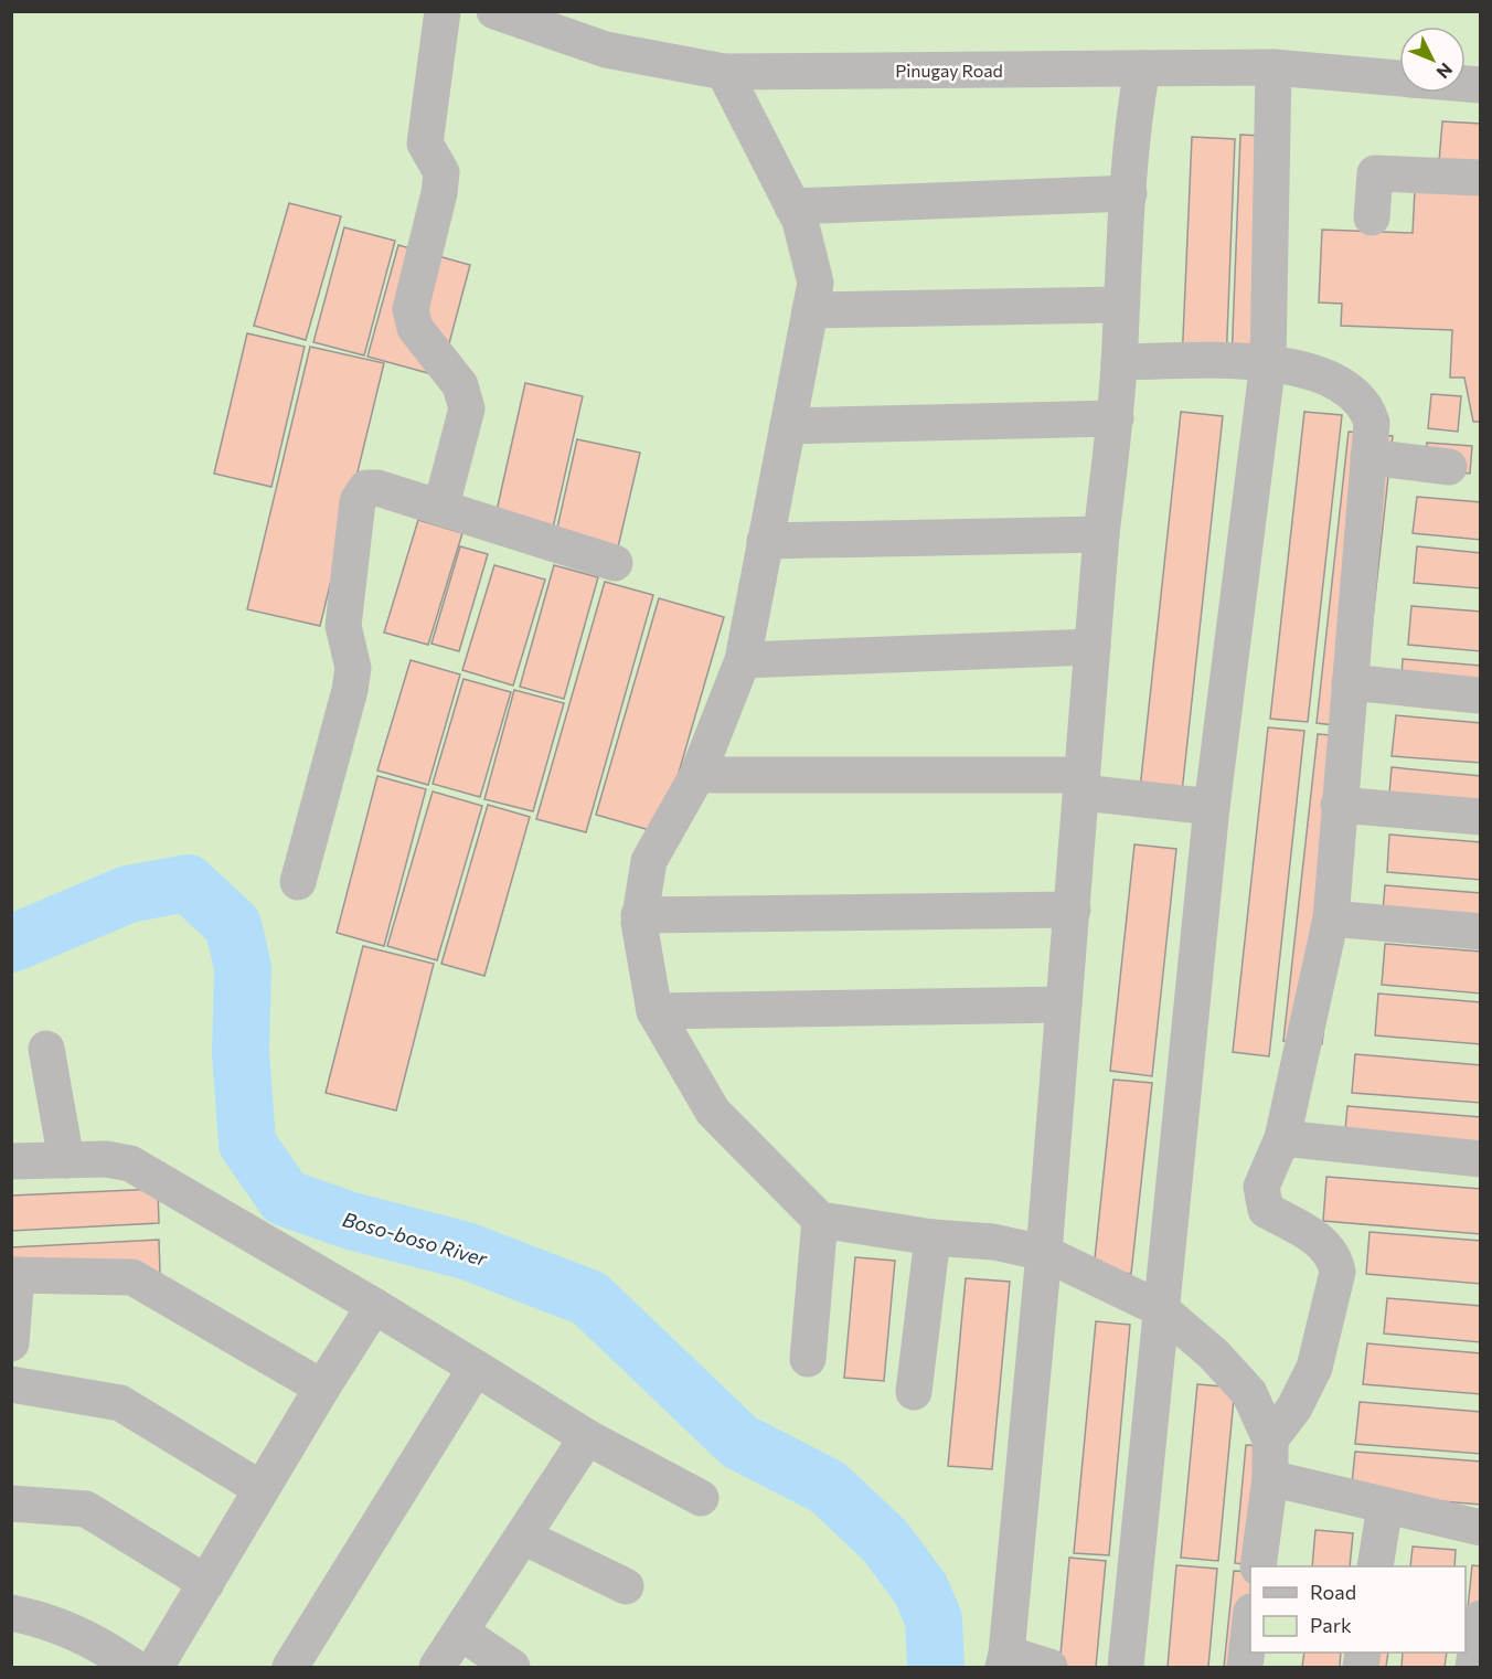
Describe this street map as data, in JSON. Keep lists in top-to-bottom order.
{
  "streets": {
    "street": ["Pinugay Road"]
  },
  "water": ["Boso-boso River"],
  "legend": ["Road", "Park"],
  "north": "bottom right"
}
